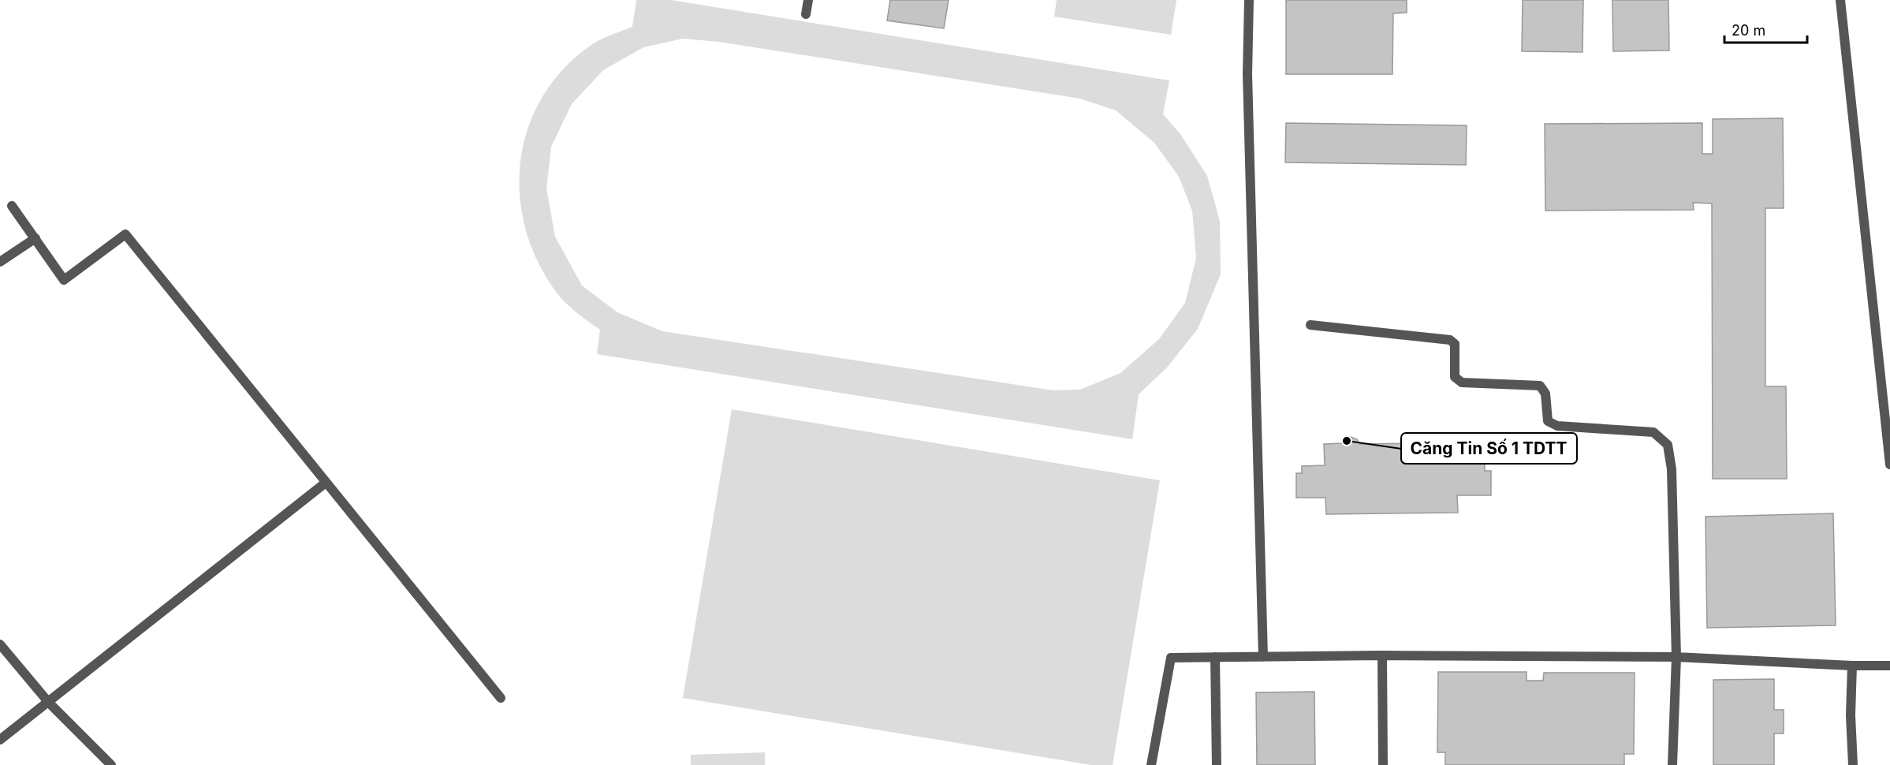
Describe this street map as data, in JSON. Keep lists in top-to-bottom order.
{
  "places": ["Căng Tin Số 1 TDTT"],
  "scale_bar": "20 m"
}
